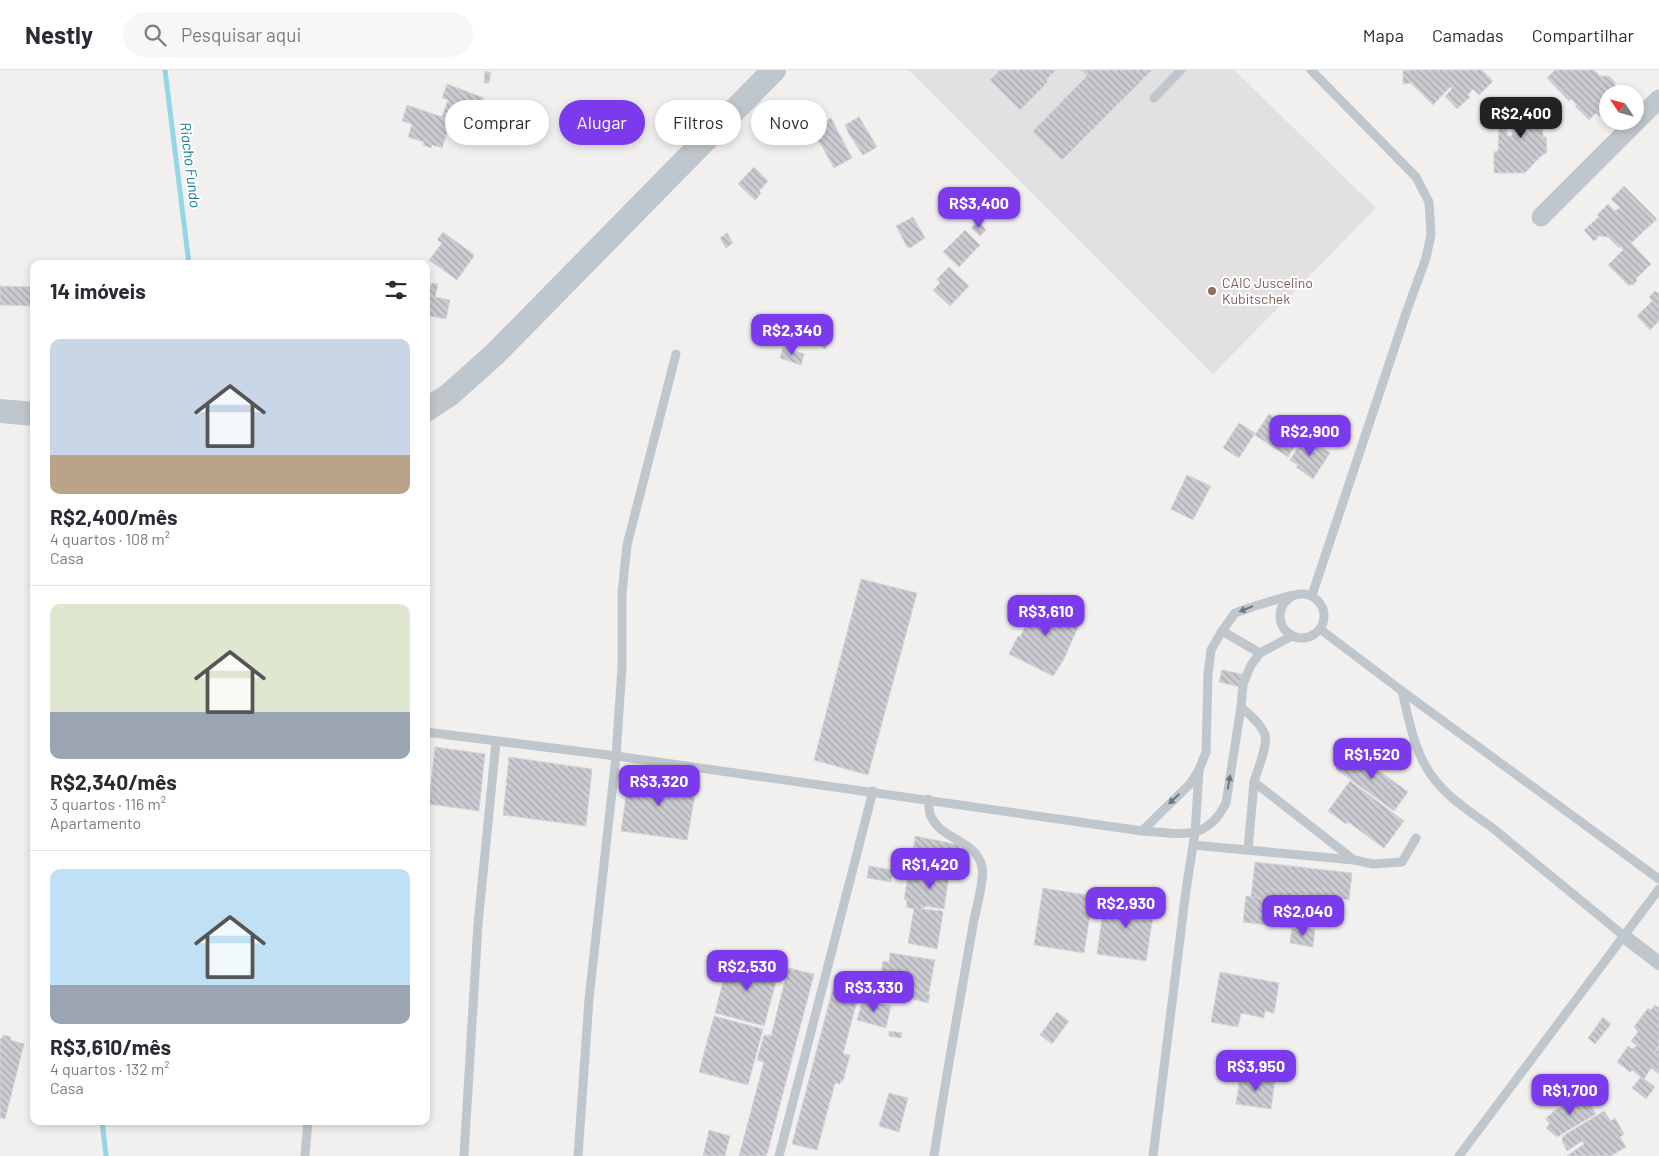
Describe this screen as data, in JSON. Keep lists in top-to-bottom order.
{
  "water": ["Riacho Fundo"],
  "places": ["CAIC Juscelino Kubitschek"],
  "north": "top left",
  "page": {
    "header": "Nestly",
    "search": "Pesquisar aqui",
    "nav": ["Mapa", "Camadas", "Compartilhar"],
    "price": [
      "R$2,400",
      "R$3,400",
      "R$2,340",
      "R$2,900",
      "R$3,610",
      "R$1,520",
      "R$3,320",
      "R$1,420",
      "R$2,930",
      "R$2,040",
      "R$2,530",
      "R$3,330",
      "R$3,950",
      "R$1,700"
    ],
    "chip": [
      "Comprar",
      "Alugar",
      "Filtros",
      "Novo"
    ],
    "heading": "14 imóveis",
    "list": [
      {
        "name": "R$2,400/mês",
        "note": "4 quartos · 108 m² · Casa"
      },
      {
        "name": "R$2,340/mês",
        "note": "3 quartos · 116 m² · Apartamento"
      },
      {
        "name": "R$3,610/mês",
        "note": "4 quartos · 132 m² · Casa"
      }
    ]
  }
}
